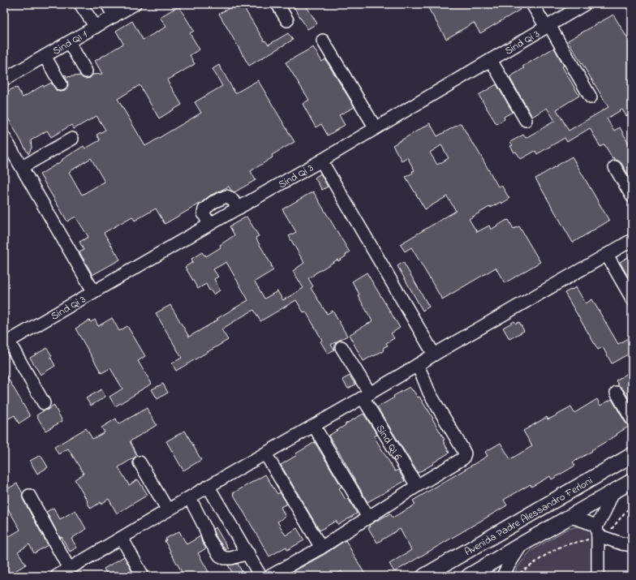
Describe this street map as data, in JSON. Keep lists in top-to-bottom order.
{
  "streets": {
    "main road": ["Avenida Padre Alessandro Ferloni"],
    "street": ["Sind QI 1", "Sind Qi 3", "Sind QI 6"]
  }
}
